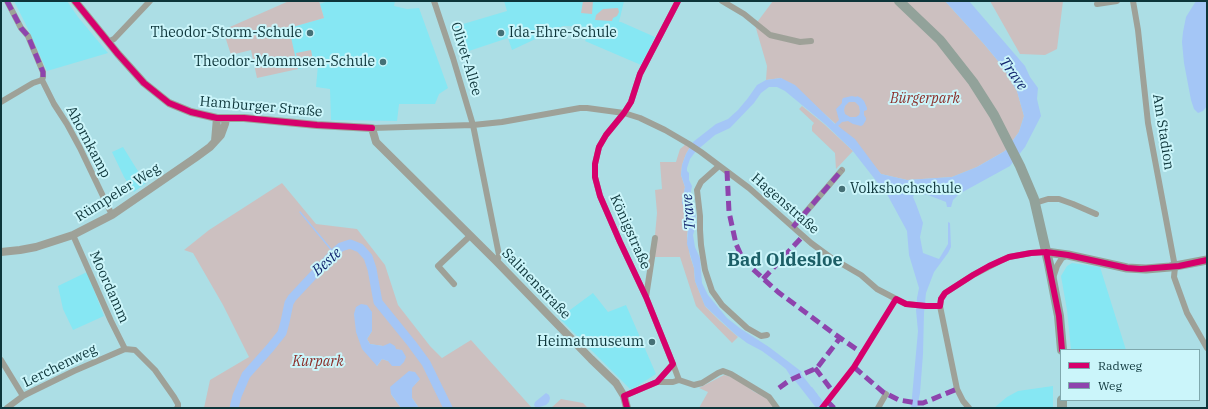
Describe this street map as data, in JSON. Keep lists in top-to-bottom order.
{
  "streets": {
    "street": [
      "Olivet-Allee",
      "Hamburger Straße",
      "Am Stadion",
      "Ahornkamp",
      "Rümpeler Weg",
      "Hagenstraße",
      "Königstraße",
      "Salinenstraße",
      "Moordamm",
      "Lerchenweg"
    ]
  },
  "crossings": [
    ["Olivet-Allee", "Hamburger Straße"],
    ["Olivet-Allee", "Salinenstraße"],
    ["Hamburger Straße", "Rümpeler Weg"],
    ["Hamburger Straße", "Hagenstraße"],
    ["Hamburger Straße", "Königstraße"],
    ["Hamburger Straße", "Salinenstraße"],
    ["Ahornkamp", "Rümpeler Weg"],
    ["Rümpeler Weg", "Moordamm"],
    ["Moordamm", "Lerchenweg"]
  ],
  "districts": ["Bad Oldesloe"],
  "water": ["Trave", "Beste"],
  "parks": ["Bürgerpark", "Kurpark"],
  "places": [
    "Theodor-Storm-Schule",
    "Ida-Ehre-Schule",
    "Theodor-Mommsen-Schule",
    "Volkshochschule",
    "Heimatmuseum"
  ],
  "legend": ["Radweg", "Weg"]
}
